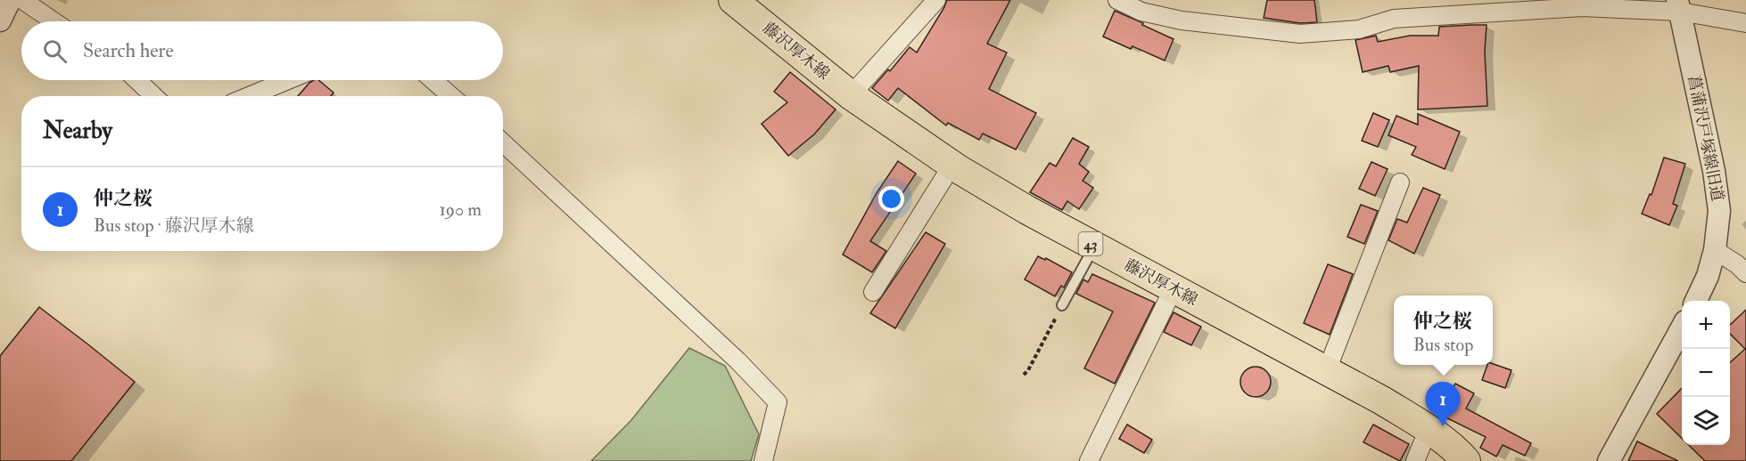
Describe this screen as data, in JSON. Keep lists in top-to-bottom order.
{
  "streets": {
    "main road": ["藤沢厚木線", "43"],
    "street": ["菖蒲沢戸塚線旧道"]
  },
  "page": {
    "search": "Search here",
    "heading": "Nearby",
    "list": [
      {
        "mark": "1",
        "name": "仲之桜",
        "note": "Bus stop · 藤沢厚木線",
        "value": "190 m"
      }
    ],
    "popup": ["仲之桜", "Bus stop"],
    "map_buttons": ["+", "−"],
    "pins": "1"
  }
}
